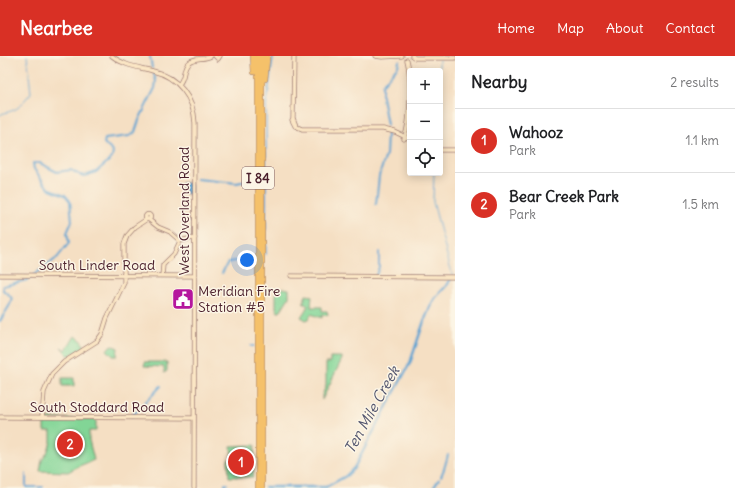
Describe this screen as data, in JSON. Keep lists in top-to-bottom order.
{
  "streets": {
    "highway": ["I 84"],
    "street": ["West Overland Road", "South Linder Road", "South Stoddard Road"]
  },
  "crossings": [
    ["West Overland Road", "South Linder Road"],
    ["West Overland Road", "South Stoddard Road"]
  ],
  "water": ["Ten Mile Creek"],
  "places": {
    "public building": ["Meridian Fire Station #5"]
  },
  "page": {
    "header": "Nearbee",
    "nav": [
      "Home",
      "Map",
      "About",
      "Contact"
    ],
    "heading": ["Nearby", "2 results"],
    "map_buttons": ["+", "−"],
    "list": [
      {
        "mark": "1",
        "name": "Wahooz",
        "note": "Park",
        "value": "1.1 km"
      },
      {
        "mark": "2",
        "name": "Bear Creek Park",
        "note": "Park",
        "value": "1.5 km"
      }
    ],
    "pins": ["2", "1"]
  }
}
